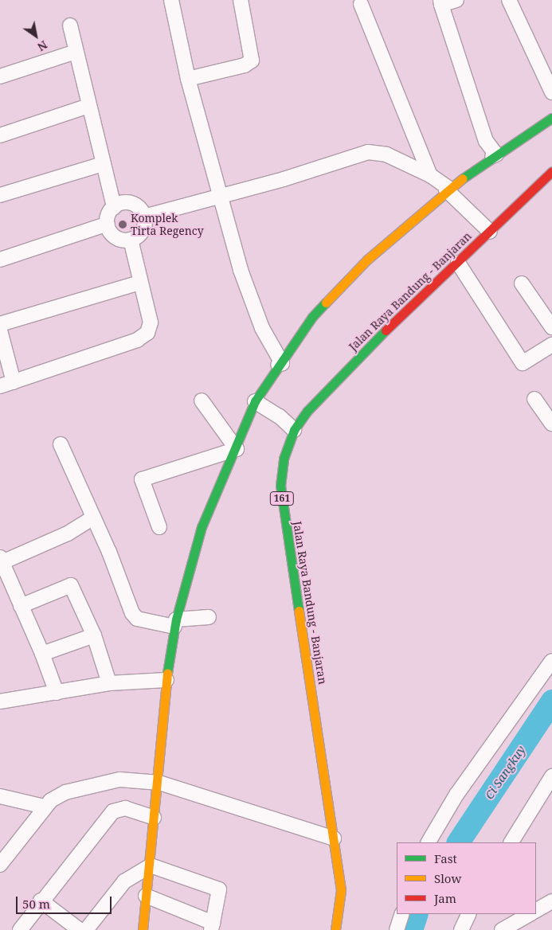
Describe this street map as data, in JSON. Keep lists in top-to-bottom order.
{
  "streets": {
    "street": ["Jalan Raya Bandung - Banjaran", "161"]
  },
  "water": ["Ci Sangkuy"],
  "places": ["Komplek Tirta Regency"],
  "legend": ["Fast", "Slow", "Jam"],
  "scale_bar": "50 m",
  "north": "bottom right"
}
